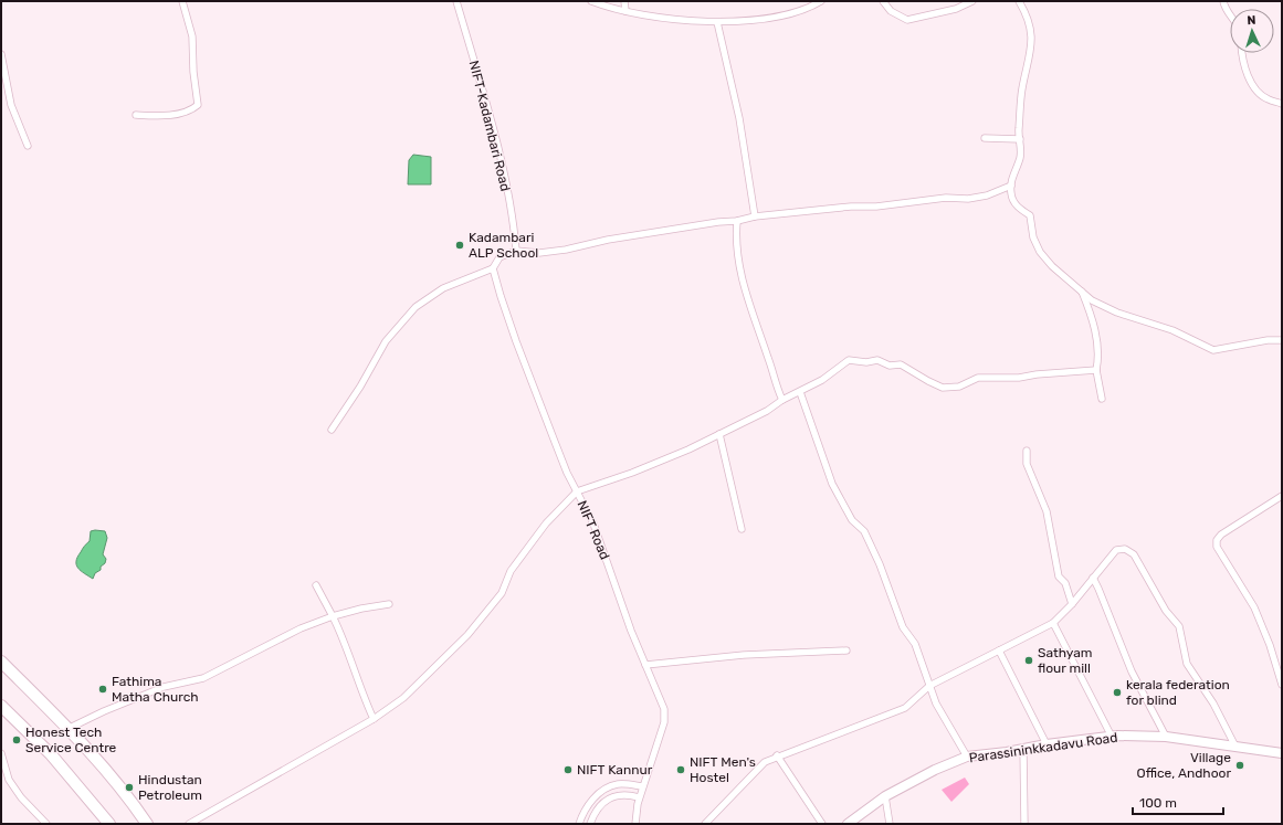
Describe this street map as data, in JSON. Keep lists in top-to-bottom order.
{
  "streets": {
    "main road": ["Parassininkkadavu Road"],
    "street": ["NIFT-Kadambari Road", "NIFT Road"]
  },
  "places": [
    "Kadambari ALP School",
    "Sathyam flour mill",
    "Fathima Matha Church",
    "kerala federation for blind",
    "Honest Tech Service Centre",
    "Village Office, Andhoor",
    "NIFT Kannur",
    "NIFT Men's Hostel",
    "Hindustan Petroleum"
  ],
  "scale_bar": "100 m",
  "north": "top"
}
